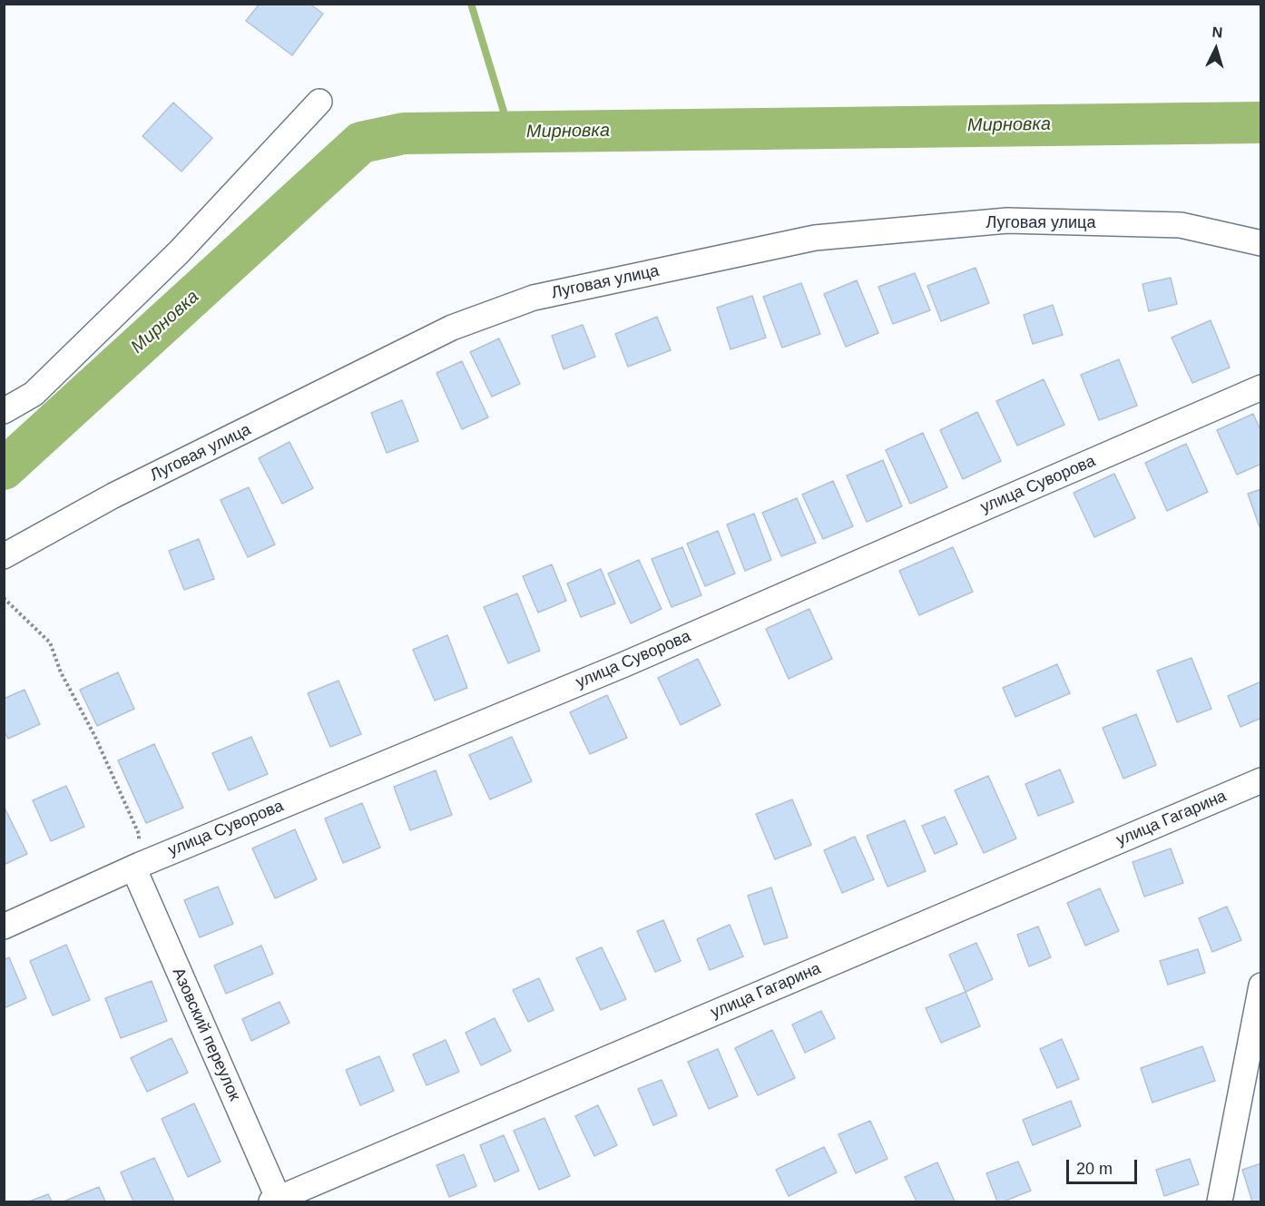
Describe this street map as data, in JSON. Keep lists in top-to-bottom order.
{
  "streets": {
    "street": [
      "Луговая улица",
      "улица Суворова",
      "улица Гагарина",
      "Азовский переулок"
    ]
  },
  "crossings": [
    ["улица Суворова", "Азовский переулок"],
    ["улица Гагарина", "Азовский переулок"]
  ],
  "water": ["Мирновка"],
  "scale_bar": "20 m",
  "north": "top"
}
